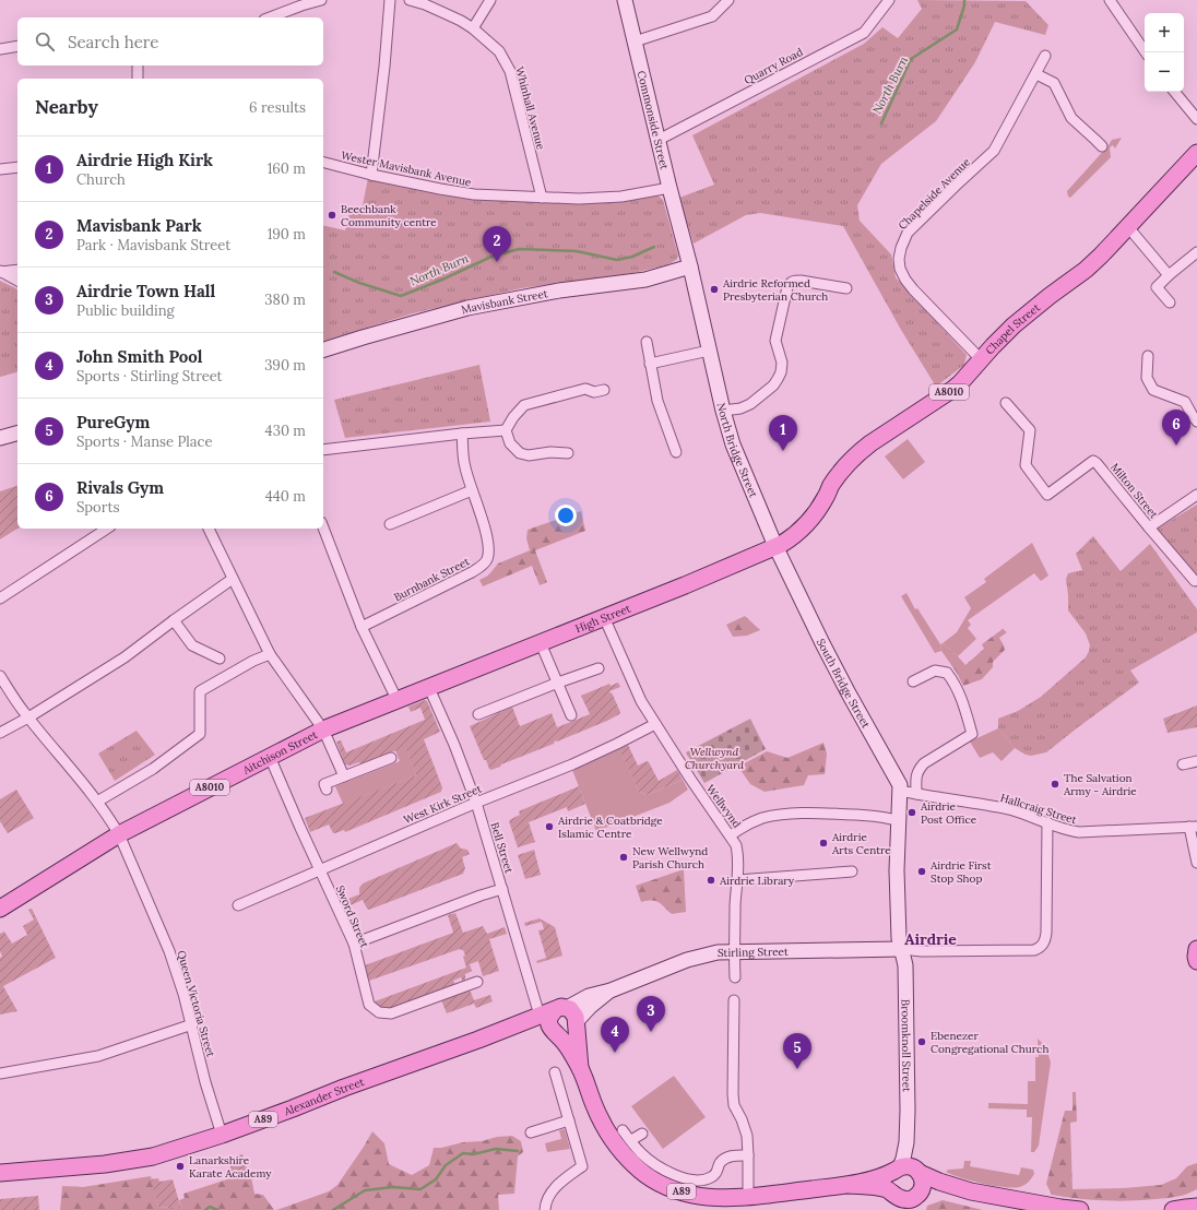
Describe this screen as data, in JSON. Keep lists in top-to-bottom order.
{
  "streets": {
    "main road": [
      "Commonside Street",
      "Mavisbank Street",
      "Chapel Street",
      "A8010",
      "North Bridge Street",
      "High Street",
      "South Bridge Street",
      "Aitchison Street",
      "Stirling Street",
      "Broomknoll Street",
      "Alexander Street",
      "A89"
    ],
    "street": [
      "Quarry Road",
      "Whinhall Avenue",
      "Wester Mavisbank Avenue",
      "Chapelside Avenue",
      "Milton Street",
      "Burnbank Street",
      "West Kirk Street",
      "Wellwynd",
      "Hallcraig Street",
      "Bell Street",
      "Sword Street",
      "Queen Victoria Street"
    ]
  },
  "crossings": [
    ["Quarry Road", "Commonside Street"],
    ["Whinhall Avenue", "Wester Mavisbank Avenue"],
    ["Commonside Street", "Wester Mavisbank Avenue"],
    ["Commonside Street", "North Bridge Street"],
    ["Chapelside Avenue", "Chapel Street"],
    ["Mavisbank Street", "North Bridge Street"],
    ["Chapel Street", "North Bridge Street"],
    ["Chapel Street", "High Street"],
    ["Chapel Street", "South Bridge Street"],
    ["North Bridge Street", "High Street"],
    ["North Bridge Street", "South Bridge Street"],
    ["High Street", "South Bridge Street"],
    ["High Street", "Aitchison Street"],
    ["High Street", "Wellwynd"],
    ["High Street", "Bell Street"],
    ["South Bridge Street", "Hallcraig Street"],
    ["South Bridge Street", "Broomknoll Street"],
    ["Aitchison Street", "Bell Street"],
    ["Aitchison Street", "Sword Street"],
    ["Aitchison Street", "Queen Victoria Street"],
    ["West Kirk Street", "Wellwynd"],
    ["West Kirk Street", "Bell Street"],
    ["West Kirk Street", "Sword Street"],
    ["Wellwynd", "Stirling Street"],
    ["Bell Street", "Stirling Street"],
    ["Bell Street", "Alexander Street"],
    ["Bell Street", "A89"],
    ["Stirling Street", "Broomknoll Street"],
    ["Stirling Street", "Alexander Street"],
    ["Stirling Street", "A89"],
    ["Queen Victoria Street", "Alexander Street"],
    ["Broomknoll Street", "A89"],
    ["Alexander Street", "A89"]
  ],
  "districts": ["Airdrie"],
  "water": ["North Burn"],
  "parks": ["Wellwynd Churchyard"],
  "places": [
    "Beechbank Community centre",
    "Airdrie Reformed Presbyterian Church",
    "The Salvation Army - Airdrie",
    "Airdrie Post Office",
    "Airdrie & Coatbridge Islamic Centre",
    "Airdrie Arts Centre",
    "New Wellwynd Parish Church",
    "Airdrie First Stop Shop",
    "Airdrie Library",
    "Ebenezer Congregational Church",
    "Lanarkshire Karate Academy"
  ],
  "page": {
    "map_buttons": ["+", "−"],
    "search": "Search here",
    "heading": ["Nearby", "6 results"],
    "list": [
      {
        "mark": "1",
        "name": "Airdrie High Kirk",
        "note": "Church",
        "value": "160 m"
      },
      {
        "mark": "2",
        "name": "Mavisbank Park",
        "note": "Park · Mavisbank Street",
        "value": "190 m"
      },
      {
        "mark": "3",
        "name": "Airdrie Town Hall",
        "note": "Public building",
        "value": "380 m"
      },
      {
        "mark": "4",
        "name": "John Smith Pool",
        "note": "Sports · Stirling Street",
        "value": "390 m"
      },
      {
        "mark": "5",
        "name": "PureGym",
        "note": "Sports · Manse Place",
        "value": "430 m"
      },
      {
        "mark": "6",
        "name": "Rivals Gym",
        "note": "Sports",
        "value": "440 m"
      }
    ],
    "pins": [
      "2",
      "6",
      "1",
      "3",
      "4",
      "5"
    ]
  }
}
